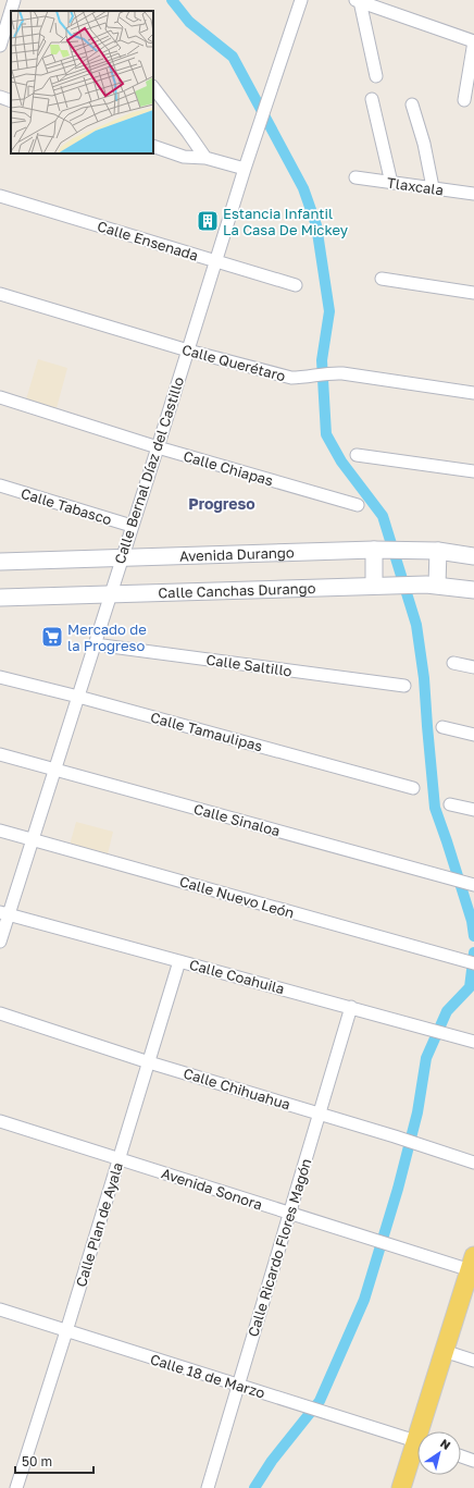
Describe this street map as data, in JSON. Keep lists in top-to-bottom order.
{
  "streets": {
    "main road": ["Avenida Durango", "Calle Canchas Durango"],
    "street": [
      "Tlaxcala",
      "Calle Ensenada",
      "Calle Querétaro",
      "Calle Chiapas",
      "Calle Bernal Díaz del Castillo",
      "Calle Tabasco",
      "Calle Saltillo",
      "Calle Tamaulipas",
      "Calle Sinaloa",
      "Calle Nuevo León",
      "Calle Coahuila",
      "Calle Chihuahua",
      "Avenida Sonora",
      "Calle Plan de Ayala",
      "Calle Ricardo Flores Magón",
      "Calle 18 de Marzo"
    ]
  },
  "crossings": [
    ["Calle Ensenada", "Calle Bernal Díaz del Castillo"],
    ["Calle Querétaro", "Calle Bernal Díaz del Castillo"],
    ["Calle Chiapas", "Calle Bernal Díaz del Castillo"],
    ["Calle Bernal Díaz del Castillo", "Calle Tabasco"],
    ["Calle Bernal Díaz del Castillo", "Avenida Durango"],
    ["Calle Bernal Díaz del Castillo", "Calle Canchas Durango"],
    ["Calle Bernal Díaz del Castillo", "Calle Saltillo"],
    ["Calle Bernal Díaz del Castillo", "Calle Tamaulipas"],
    ["Calle Bernal Díaz del Castillo", "Calle Sinaloa"],
    ["Calle Bernal Díaz del Castillo", "Calle Nuevo León"],
    ["Calle Bernal Díaz del Castillo", "Calle Coahuila"],
    ["Calle Coahuila", "Calle Plan de Ayala"],
    ["Calle Coahuila", "Calle Ricardo Flores Magón"],
    ["Calle Chihuahua", "Calle Plan de Ayala"],
    ["Calle Chihuahua", "Calle Ricardo Flores Magón"],
    ["Avenida Sonora", "Calle Plan de Ayala"],
    ["Avenida Sonora", "Calle Ricardo Flores Magón"],
    ["Calle Plan de Ayala", "Calle 18 de Marzo"],
    ["Calle Ricardo Flores Magón", "Calle 18 de Marzo"]
  ],
  "districts": ["Progreso"],
  "places": {
    "building": ["Estancia Infantil La Casa De Mickey"],
    "supermarket": ["Mercado de la Progreso"]
  },
  "scale_bar": "50 m",
  "north": "top right"
}
